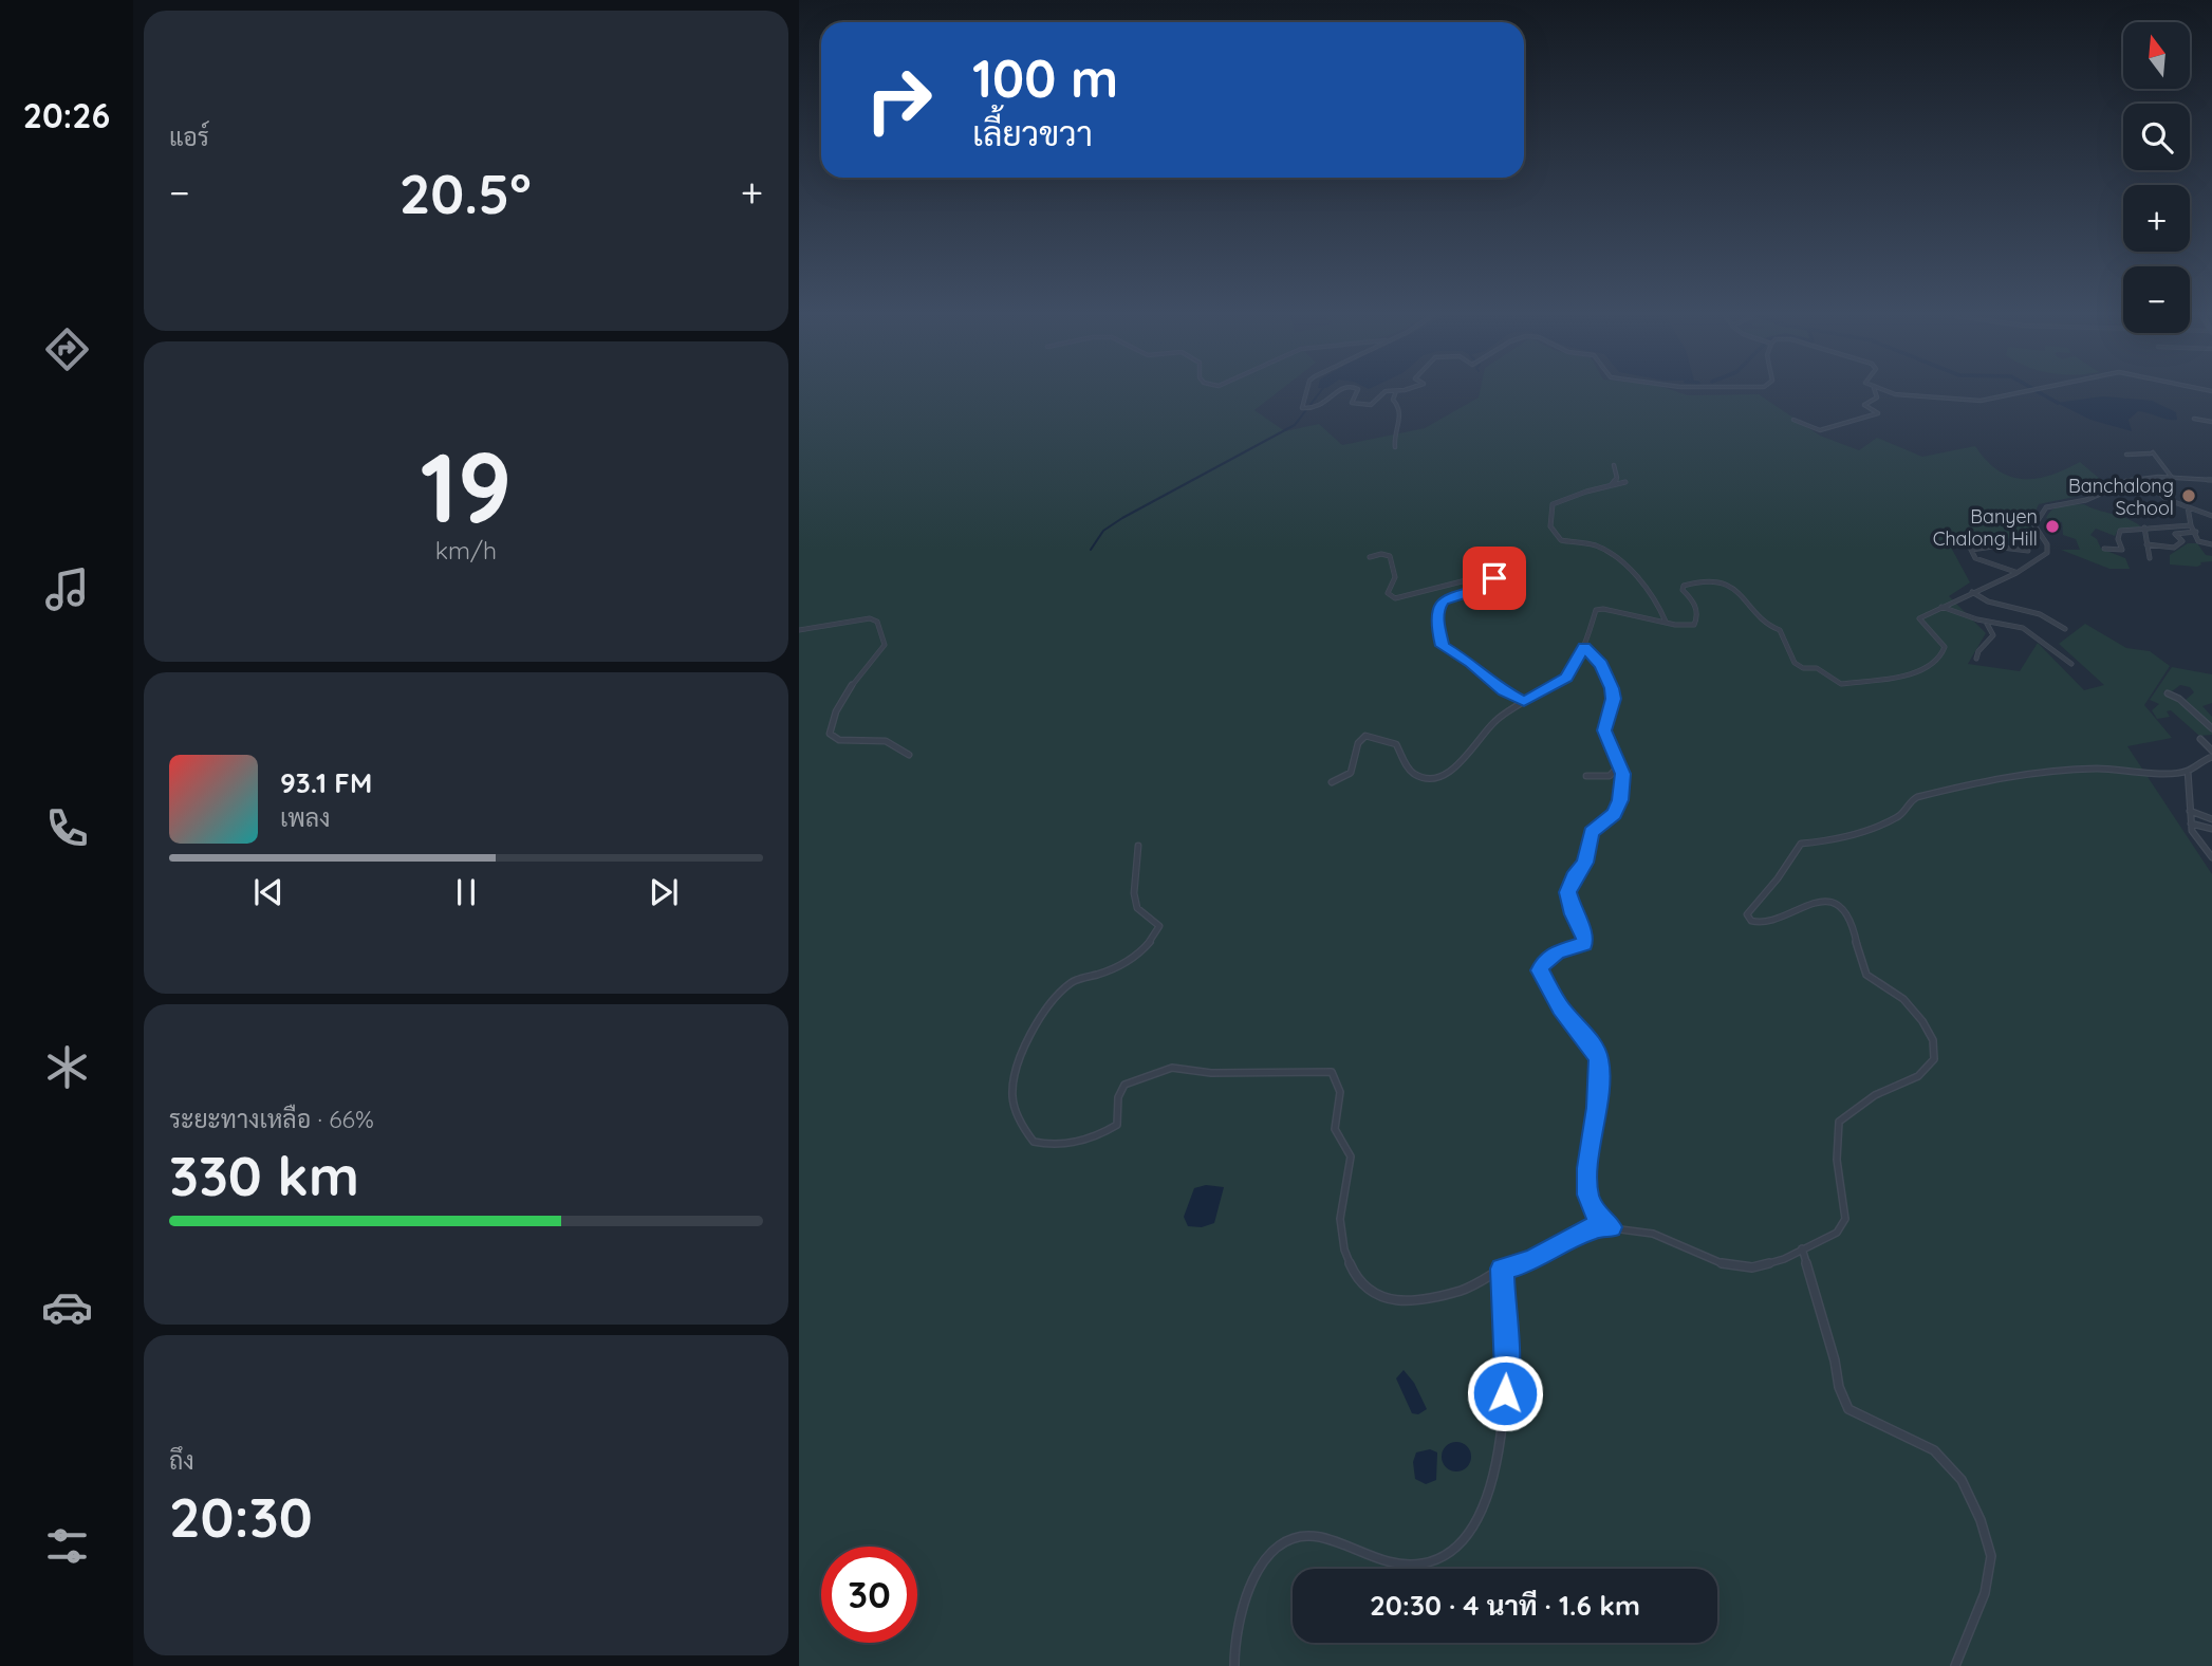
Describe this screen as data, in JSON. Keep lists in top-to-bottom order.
{
  "places": ["Banchalong School", "Banyen Chalong Hill"],
  "north": "top",
  "page": {
    "tabs": "20:26",
    "tile": [
      "แอร์",
      ["19", "km/h"],
      ["ระยะทางเหลือ · 66%", "330 km"],
      ["ถึง", "20:30"]
    ],
    "map_buttons": ["+", "−"],
    "turn": ["100 m", "เลี้ยวขวา"],
    "heat": ["−", "20.5°", "+"],
    "song": ["93.1 FM", "เพลง"],
    "limit": "30",
    "trip": "20:30 · 4 นาที · 1.6 km"
  }
}
